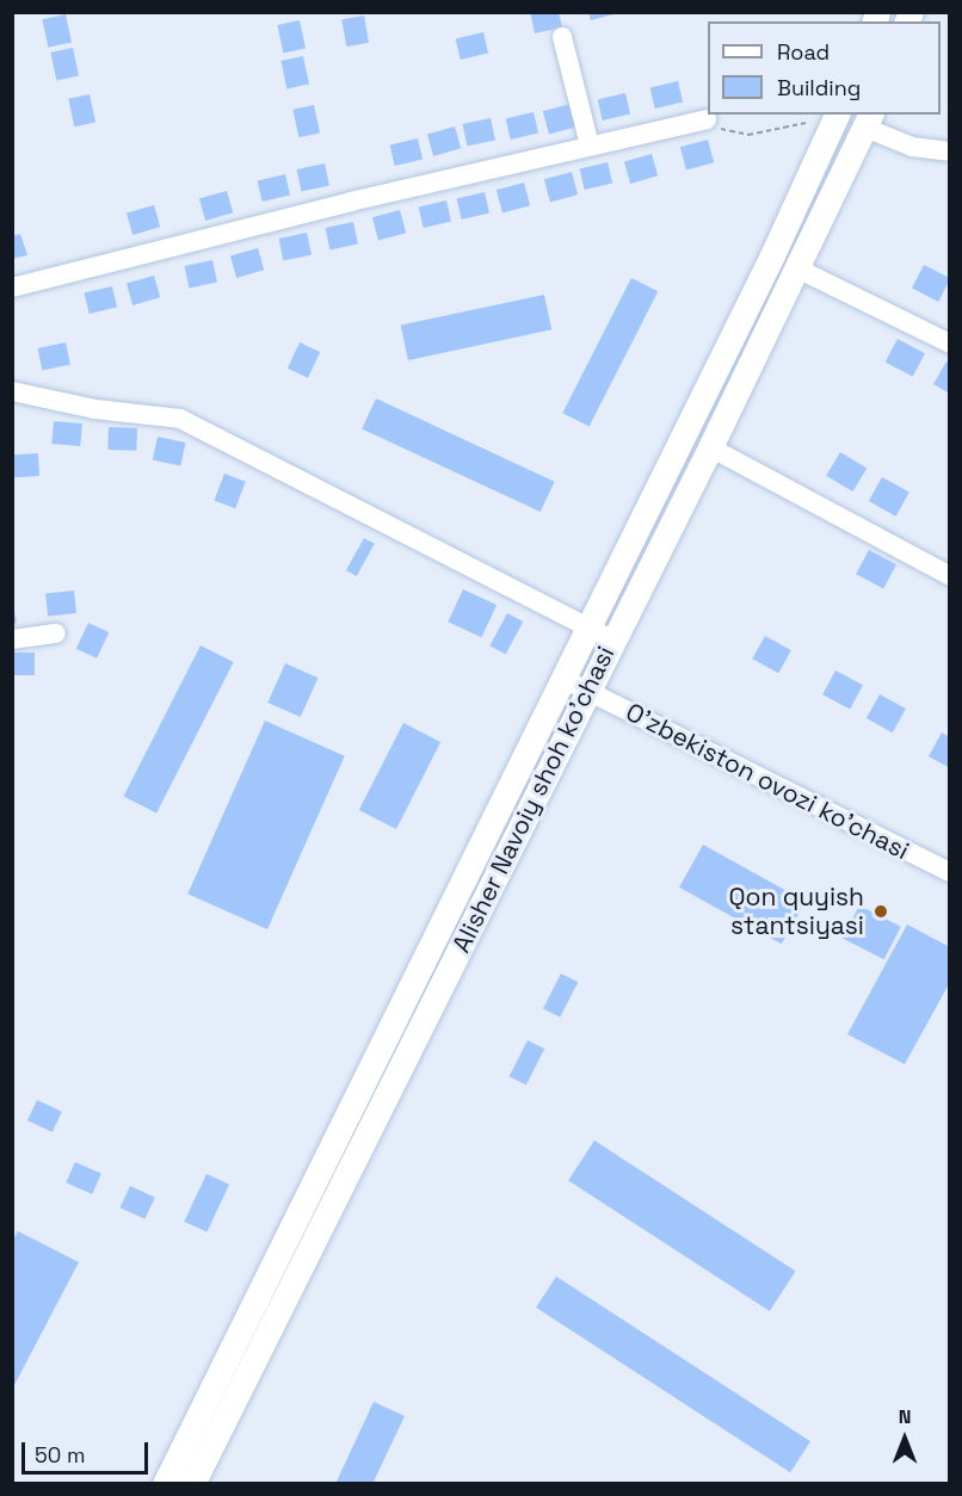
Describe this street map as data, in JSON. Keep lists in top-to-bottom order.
{
  "streets": {
    "main road": ["Alisher Navoiy shoh ko'chasi"],
    "street": ["O'zbekiston ovozi ko'chasi"]
  },
  "crossings": [
    ["O'zbekiston ovozi ko'chasi", "Alisher Navoiy shoh ko'chasi"]
  ],
  "places": ["Qon quyish stantsiyasi"],
  "legend": ["Road", "Building"],
  "scale_bar": "50 m",
  "north": "top"
}
